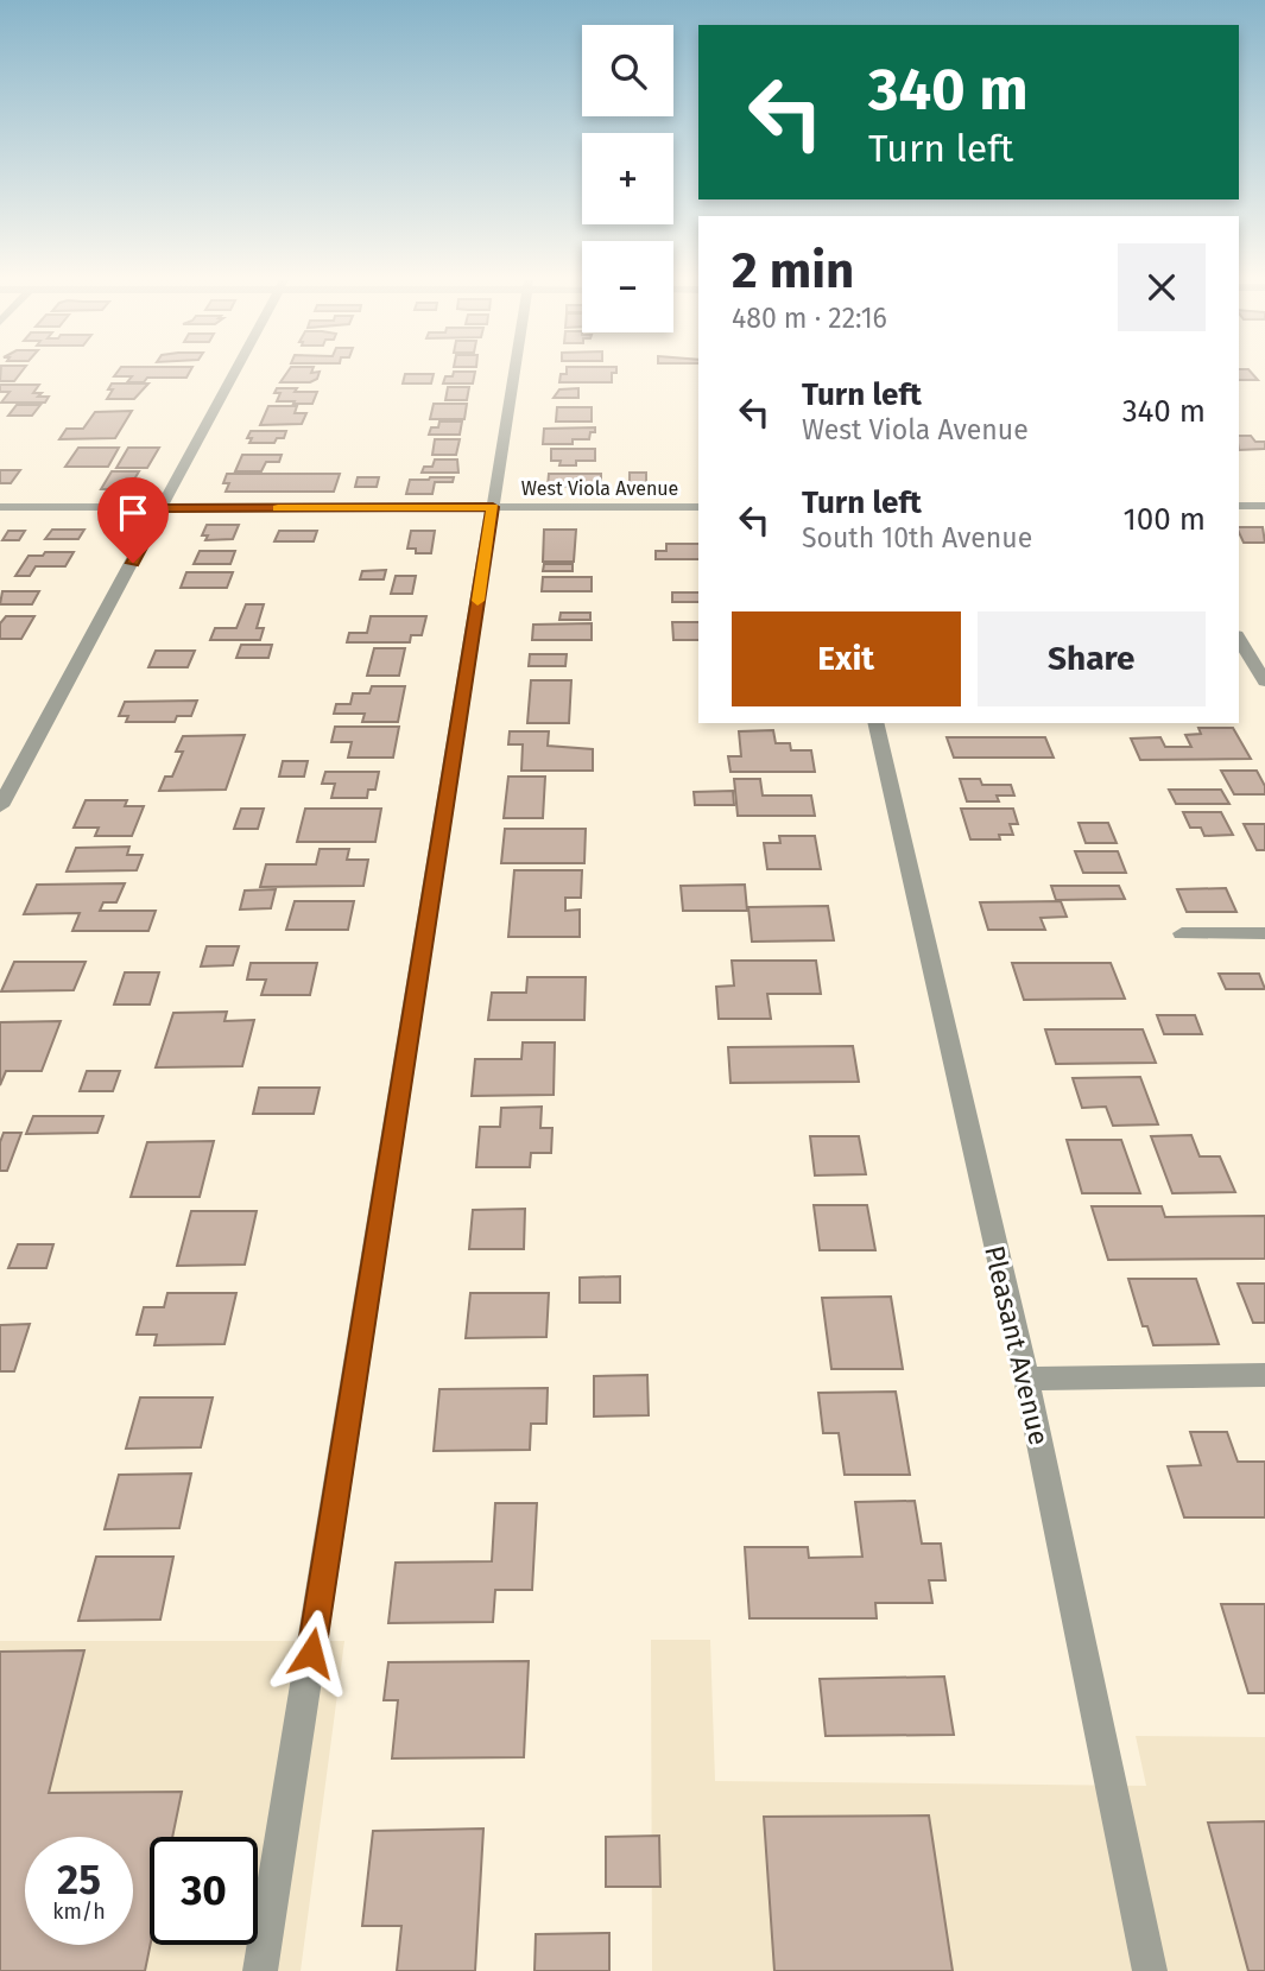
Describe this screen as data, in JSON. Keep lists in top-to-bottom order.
{
  "streets": {
    "street": ["West Viola Avenue", "Pleasant Avenue"]
  },
  "page": {
    "map_buttons": ["+", "−"],
    "turn": ["340 m", "Turn left"],
    "heading": ["2 min", "480 m · 22:16"],
    "list": [
      {
        "name": "Turn left",
        "note": "West Viola Avenue",
        "value": "340 m"
      },
      {
        "name": "Turn left",
        "note": "South 10th Avenue",
        "value": "100 m"
      }
    ],
    "buttons": ["Exit", "Share"],
    "speed": "25 km/h",
    "limit": "30"
  }
}
